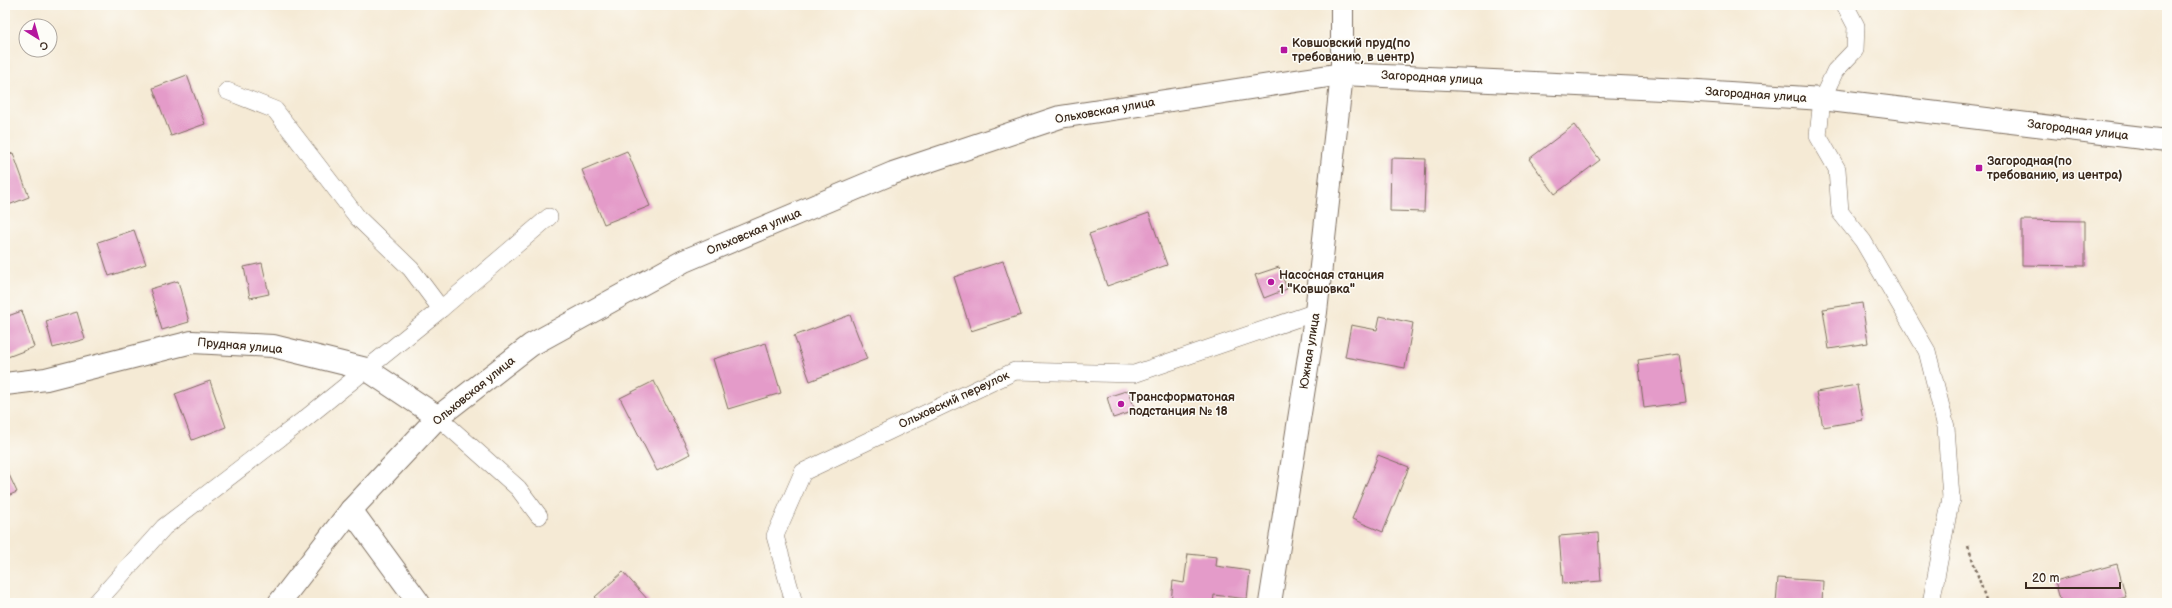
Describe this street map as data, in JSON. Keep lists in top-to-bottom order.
{
  "streets": {
    "street": [
      "Загородная улица",
      "Ольховская улица",
      "Прудная улица",
      "Южная улица"
    ],
    "lane": ["Ольховский переулок"]
  },
  "crossings": [
    ["Загородная улица", "Ольховская улица"],
    ["Загородная улица", "Южная улица"],
    ["Ольховская улица", "Прудная улица"],
    ["Ольховская улица", "Южная улица"],
    ["Южная улица", "Ольховский переулок"]
  ],
  "places": {
    "transit": ["Ковшовский пруд(по требованию, в центр)", "Загородная(по требованию, из центра)"],
    "other": ["Насосная станция 1 \"Ковшовка\"", "Трансформатоная подстанция № 18"]
  },
  "scale_bar": "20 m",
  "north": "bottom right"
}
